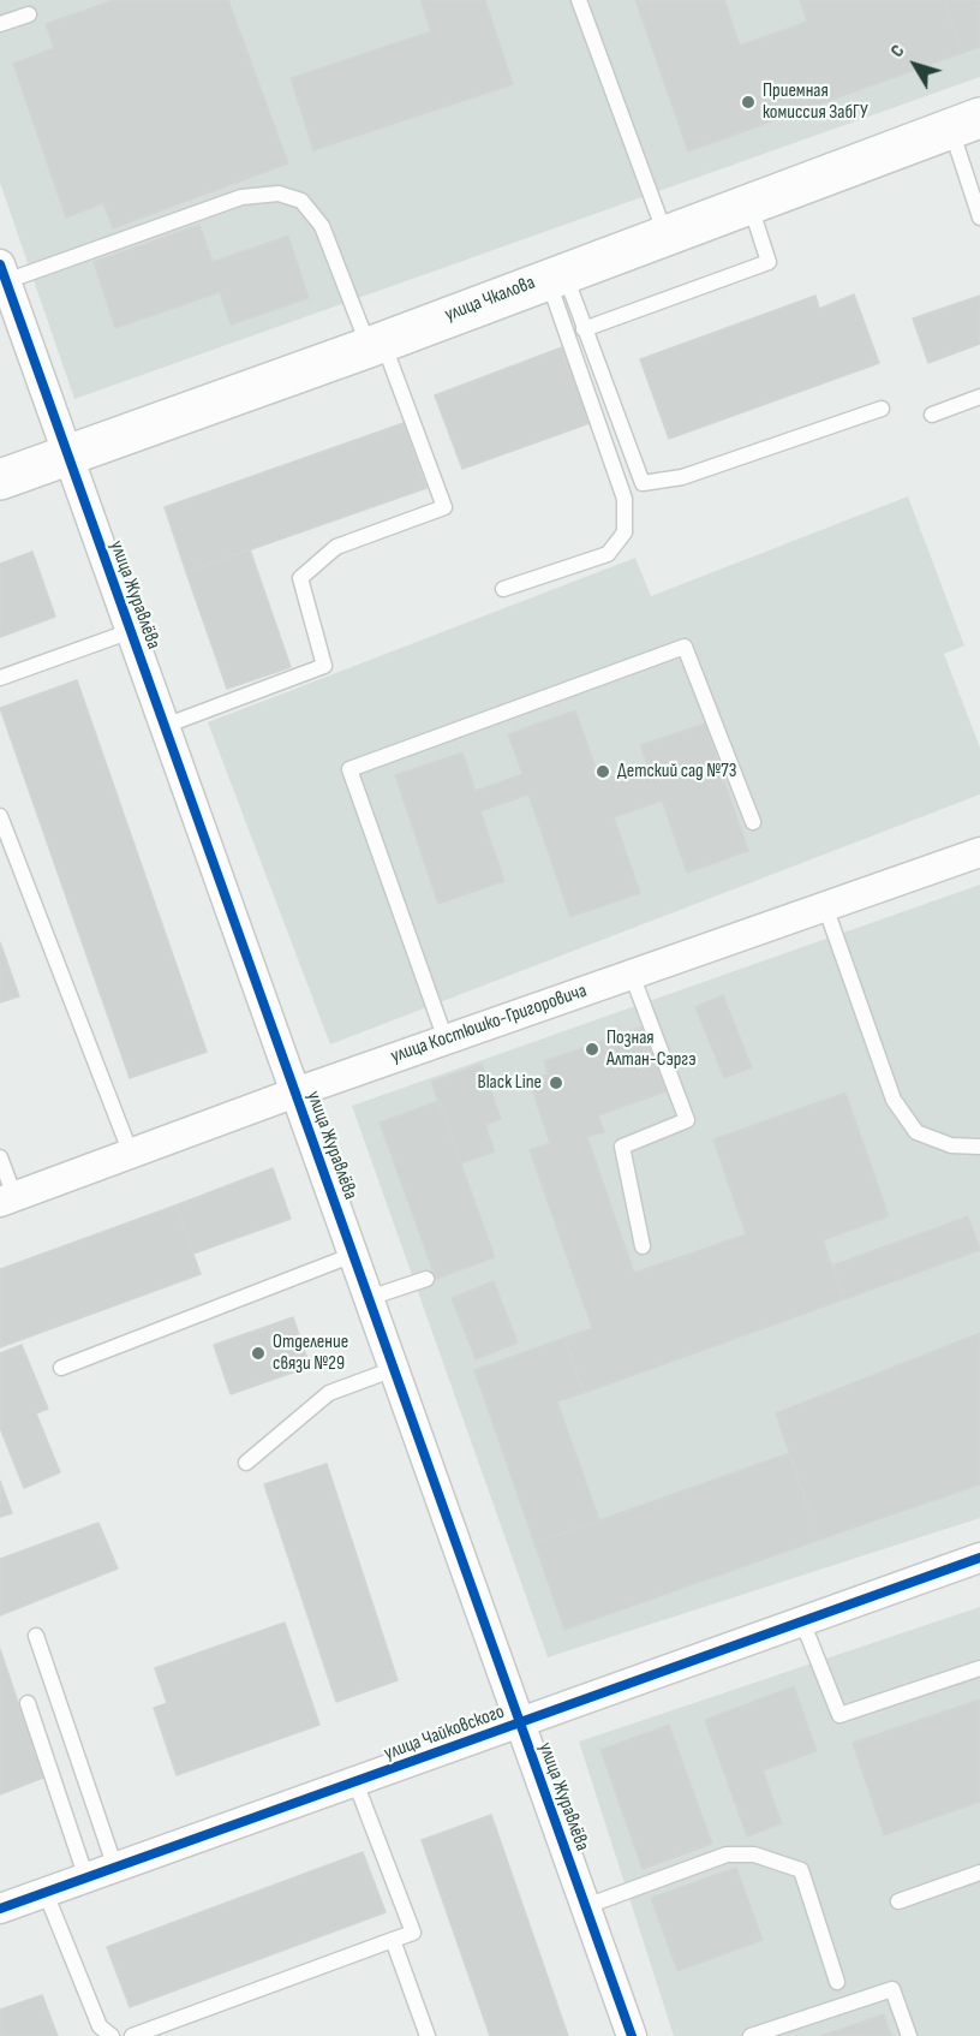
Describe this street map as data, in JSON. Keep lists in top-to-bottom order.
{
  "streets": {
    "main road": ["улица Чкалова"],
    "street": ["улица Журавлёва", "улица Костюшко-Григоровича", "улица Чайковского"]
  },
  "crossings": [
    ["улица Чкалова", "улица Журавлёва"],
    ["улица Журавлёва", "улица Костюшко-Григоровича"],
    ["улица Журавлёва", "улица Чайковского"]
  ],
  "places": [
    "Приемная комиссия ЗабГУ",
    "Детский сад №73",
    "Позная Алтан-Сэргэ",
    "Black Line",
    "Отделение связи №29"
  ],
  "north": "top left"
}
